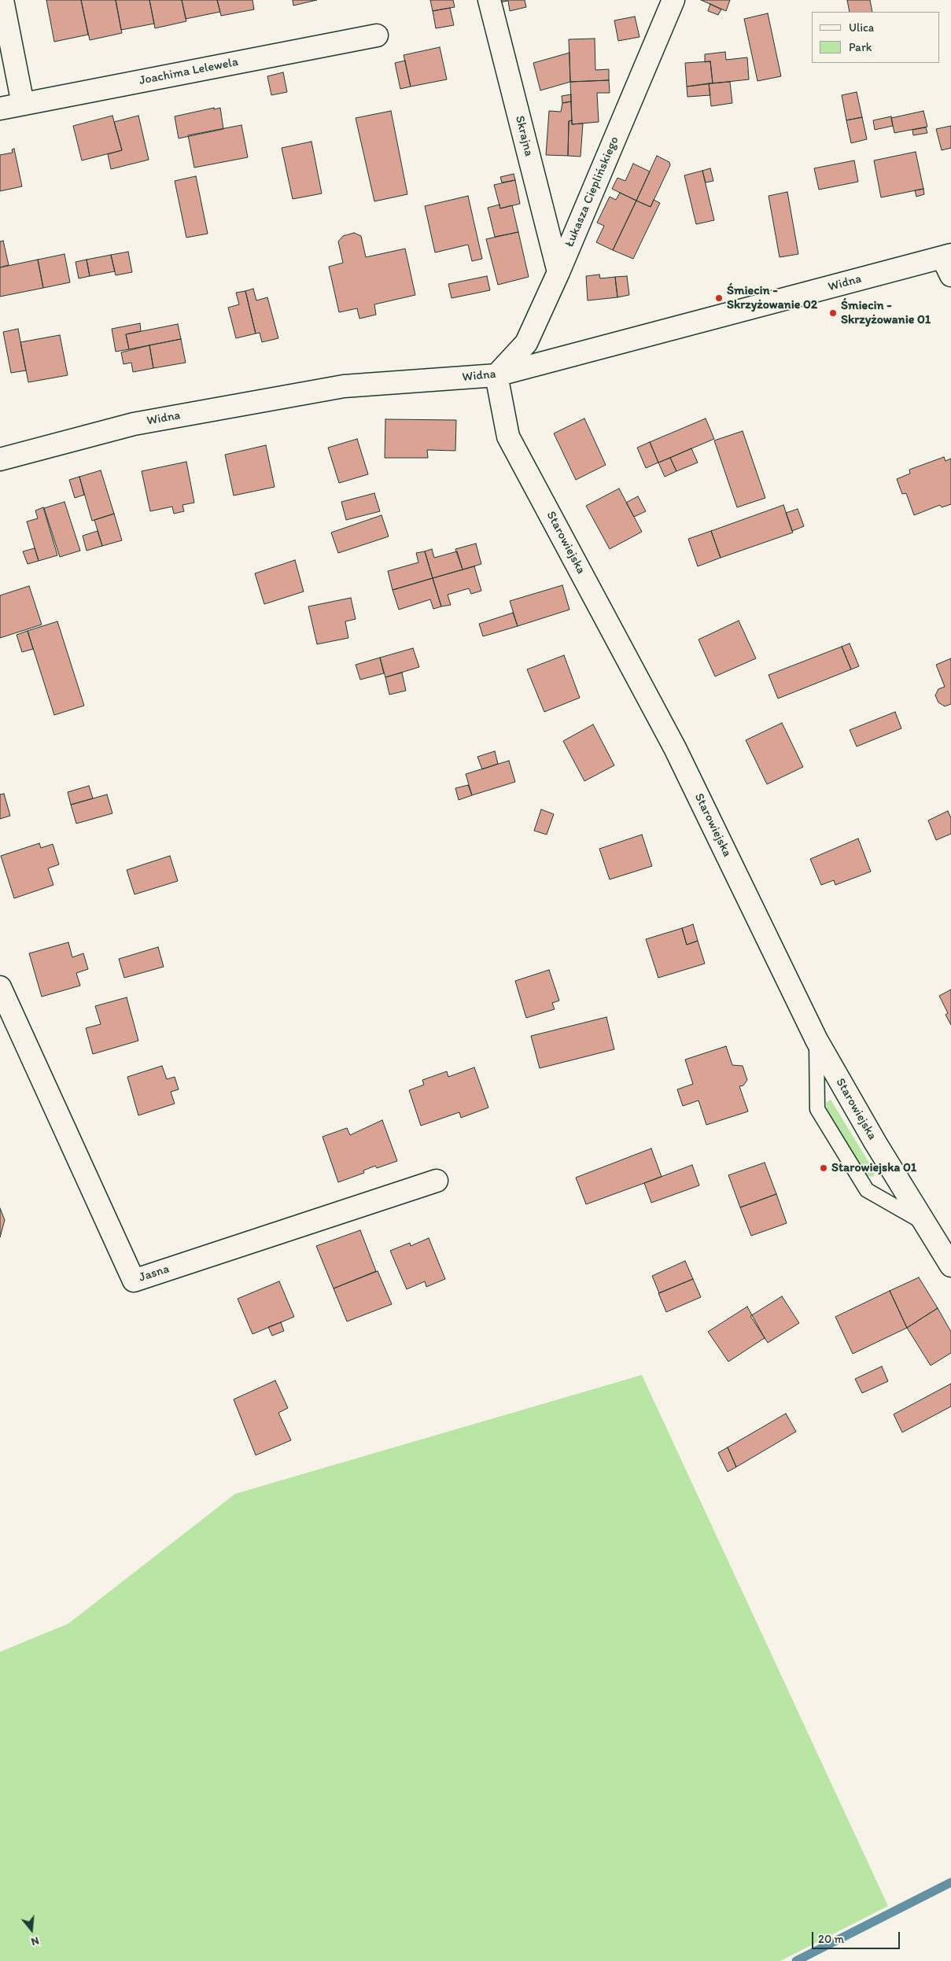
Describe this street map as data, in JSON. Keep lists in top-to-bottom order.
{
  "streets": {
    "street": [
      "Joachima Lelewela",
      "Skrajna",
      "Łukasza Cieplińskiego",
      "Widna",
      "Starowiejska",
      "Jasna"
    ]
  },
  "crossings": [
    ["Skrajna", "Łukasza Cieplińskiego"],
    ["Łukasza Cieplińskiego", "Widna"],
    ["Łukasza Cieplińskiego", "Starowiejska"],
    ["Widna", "Starowiejska"]
  ],
  "places": ["Śmiecin - Skrzyżowanie 02", "Śmiecin - Skrzyżowanie 01", "Starowiejska 01"],
  "legend": ["Ulica", "Park"],
  "scale_bar": "20 m",
  "north": "bottom"
}
